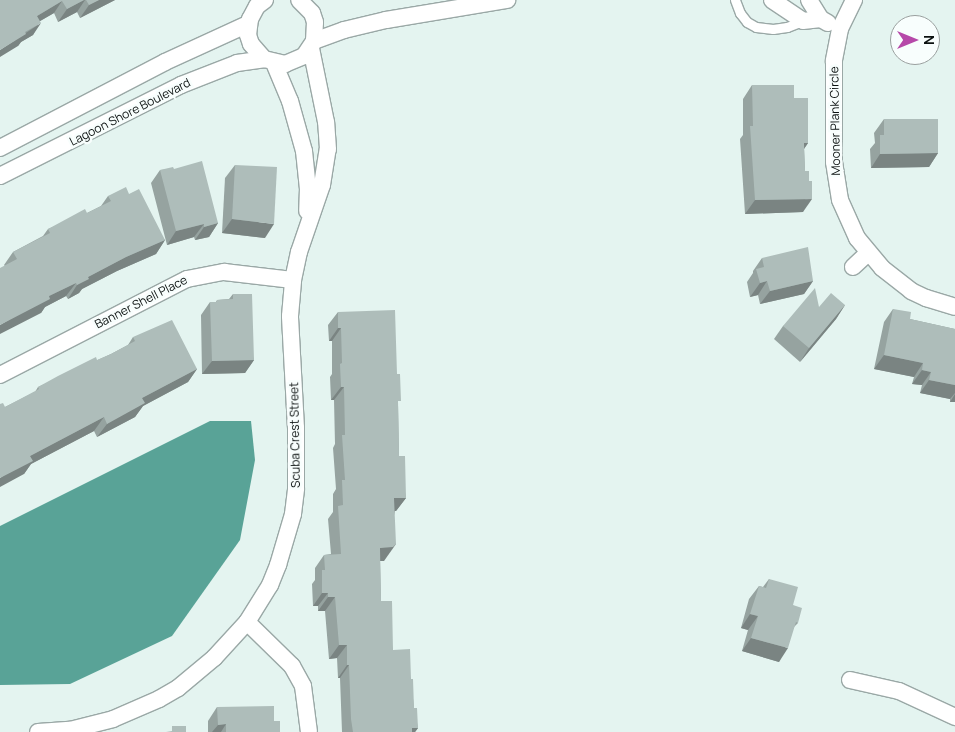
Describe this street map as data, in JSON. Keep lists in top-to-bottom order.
{
  "streets": {
    "street": [
      "Lagoon Shore Boulevard",
      "Mooner Plank Circle",
      "Banner Shell Place",
      "Scuba Crest Street"
    ]
  },
  "crossings": [
    ["Lagoon Shore Boulevard", "Scuba Crest Street"],
    ["Banner Shell Place", "Scuba Crest Street"]
  ],
  "north": "right"
}
